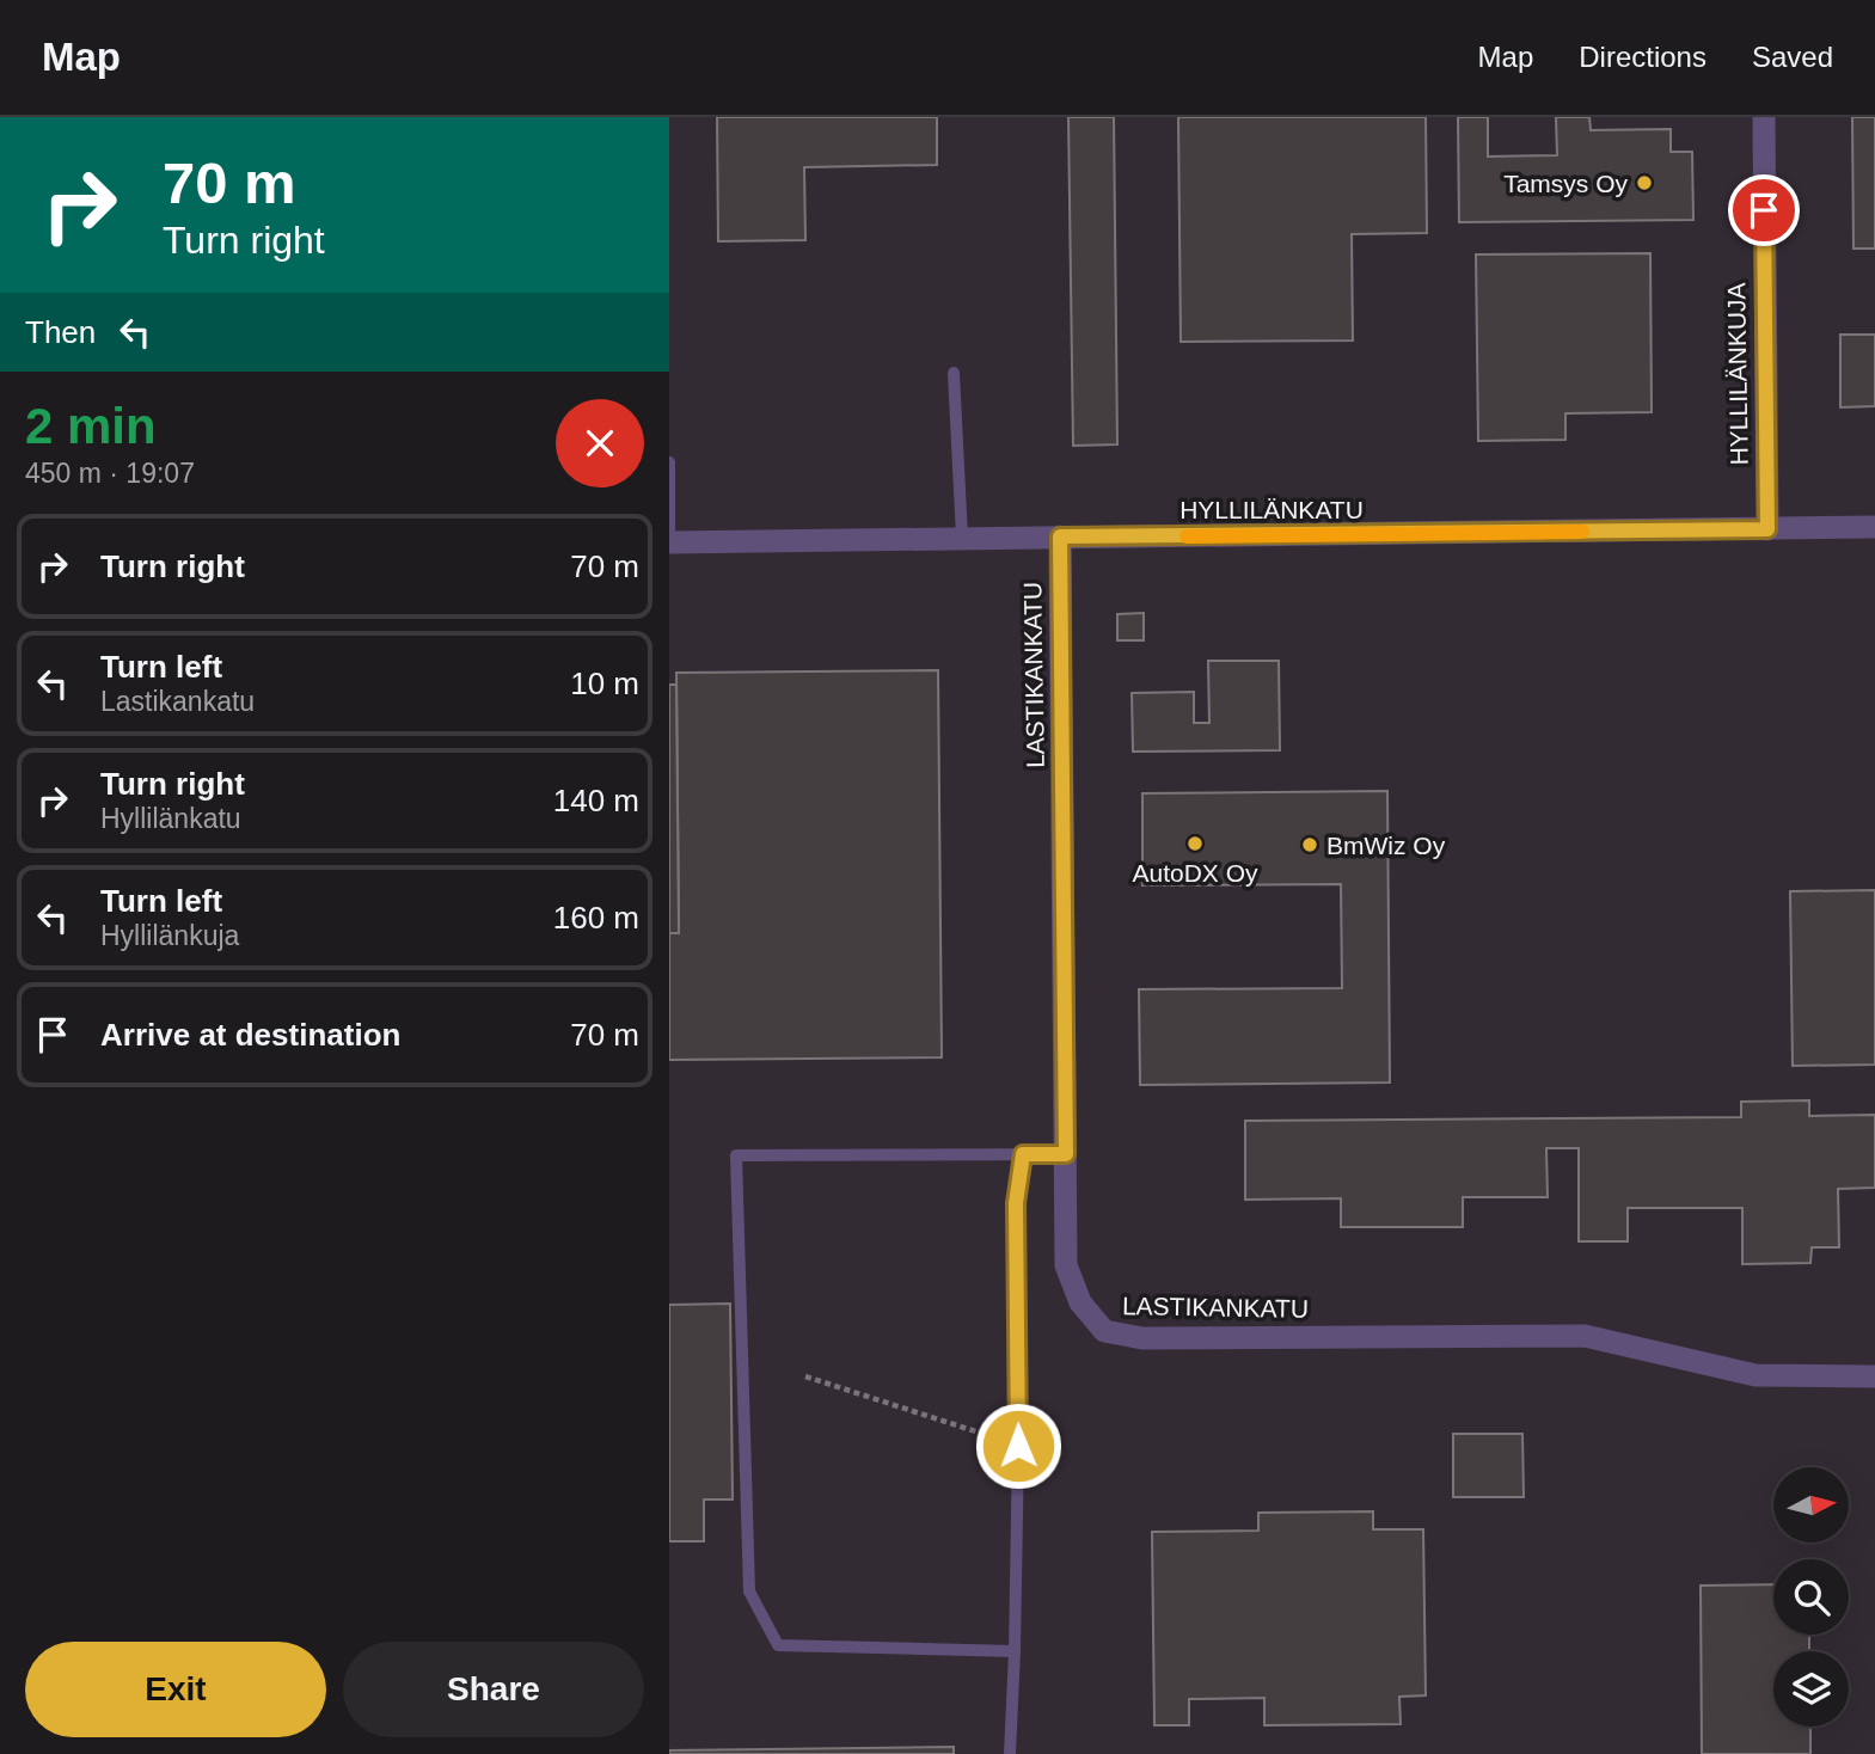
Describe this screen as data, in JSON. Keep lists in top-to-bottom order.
{
  "streets": {
    "street": ["HYLLILÄNKUJA", "HYLLILÄNKATU", "LASTIKANKATU"]
  },
  "crossings": [
    ["HYLLILÄNKUJA", "HYLLILÄNKATU"],
    ["HYLLILÄNKATU", "LASTIKANKATU"]
  ],
  "places": ["Tamsys Oy", "AutoDX Oy", "BmWiz Oy"],
  "north": "right",
  "page": {
    "header": "Map",
    "nav": ["Map", "Directions", "Saved"],
    "turn": ["70 m", "Turn right"],
    "then": "Then",
    "heading": ["2 min", "450 m · 19:07"],
    "list": [
      {
        "name": "Turn right",
        "value": "70 m"
      },
      {
        "name": "Turn left",
        "note": "Lastikankatu",
        "value": "10 m"
      },
      {
        "name": "Turn right",
        "note": "Hyllilänkatu",
        "value": "140 m"
      },
      {
        "name": "Turn left",
        "note": "Hyllilänkuja",
        "value": "160 m"
      },
      {
        "name": "Arrive at destination",
        "value": "70 m"
      }
    ],
    "buttons": ["Exit", "Share"]
  }
}
